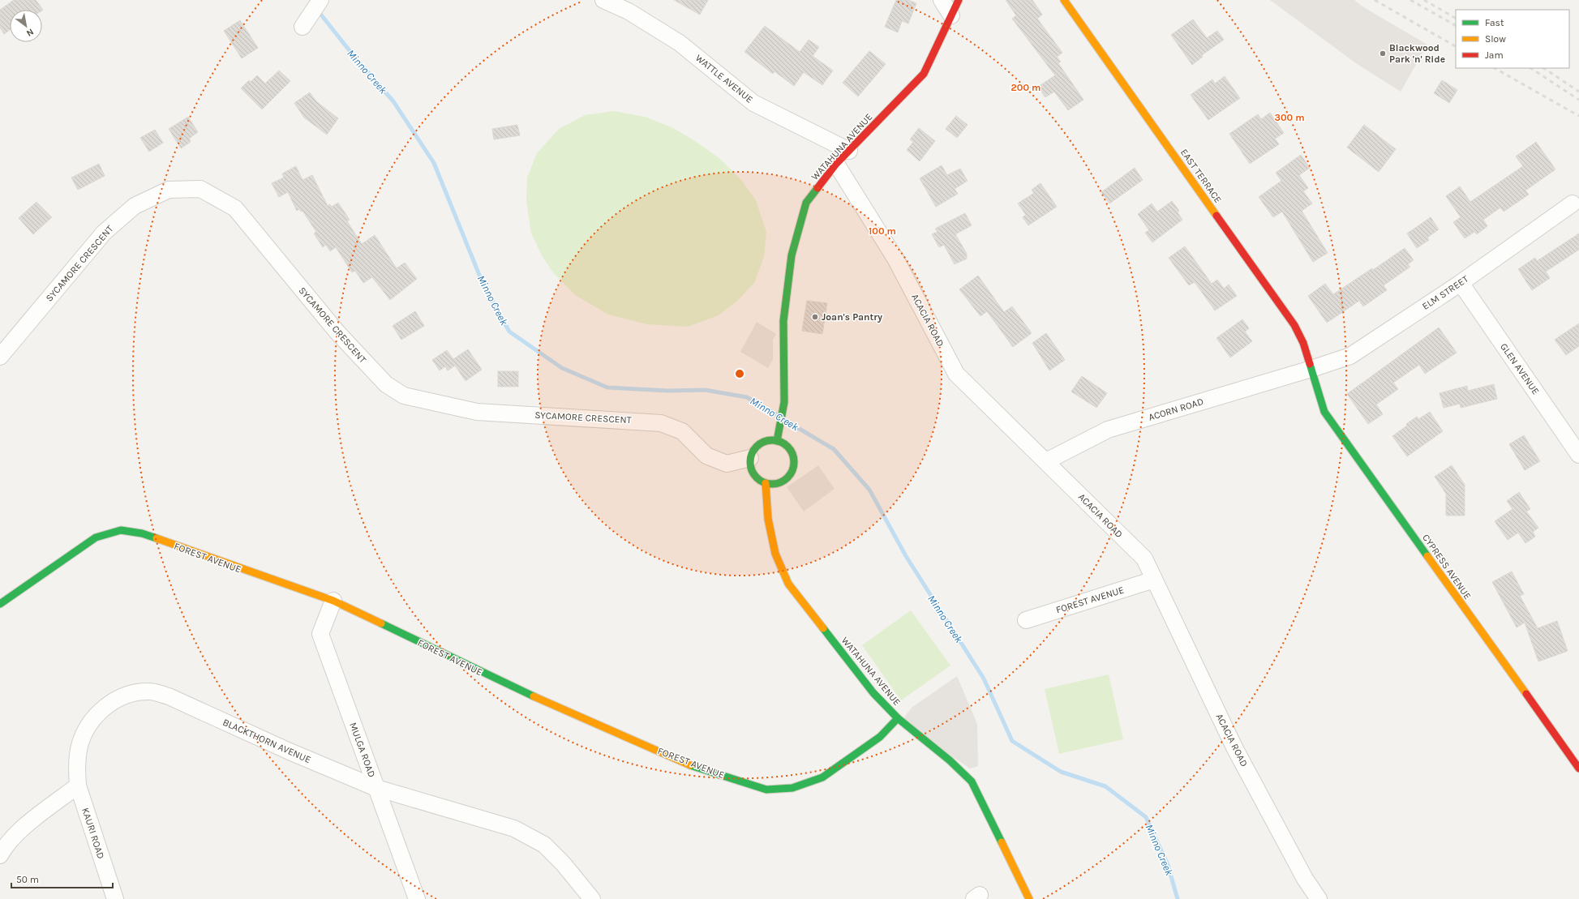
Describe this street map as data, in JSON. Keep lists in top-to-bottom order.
{
  "streets": {
    "street": [
      "WATTLE AVENUE",
      "WATAHUNA AVENUE",
      "EAST TERRACE",
      "SYCAMORE CRESCENT",
      "ELM STREET",
      "ACACIA ROAD",
      "GLEN AVENUE",
      "ACORN ROAD",
      "FOREST AVENUE",
      "CYPRESS AVENUE",
      "BLACKTHORN AVENUE",
      "MULGA ROAD",
      "KAURI ROAD"
    ]
  },
  "crossings": [
    ["WATTLE AVENUE", "WATAHUNA AVENUE"],
    ["WATAHUNA AVENUE", "SYCAMORE CRESCENT"],
    ["WATAHUNA AVENUE", "ACACIA ROAD"],
    ["WATAHUNA AVENUE", "FOREST AVENUE"],
    ["EAST TERRACE", "ELM STREET"],
    ["EAST TERRACE", "ACORN ROAD"],
    ["EAST TERRACE", "CYPRESS AVENUE"],
    ["ELM STREET", "GLEN AVENUE"],
    ["ELM STREET", "ACORN ROAD"],
    ["ELM STREET", "CYPRESS AVENUE"],
    ["ACACIA ROAD", "ACORN ROAD"],
    ["ACACIA ROAD", "FOREST AVENUE"],
    ["ACORN ROAD", "CYPRESS AVENUE"],
    ["FOREST AVENUE", "MULGA ROAD"],
    ["BLACKTHORN AVENUE", "MULGA ROAD"],
    ["BLACKTHORN AVENUE", "KAURI ROAD"]
  ],
  "water": ["Minno Creek"],
  "places": ["Blackwood Park 'n' Ride", "Joan's Pantry"],
  "legend": ["Fast", "Slow", "Jam"],
  "scale_bar": "50 m",
  "north": "bottom right",
  "rings": ["200 m", "300 m", "100 m"]
}
